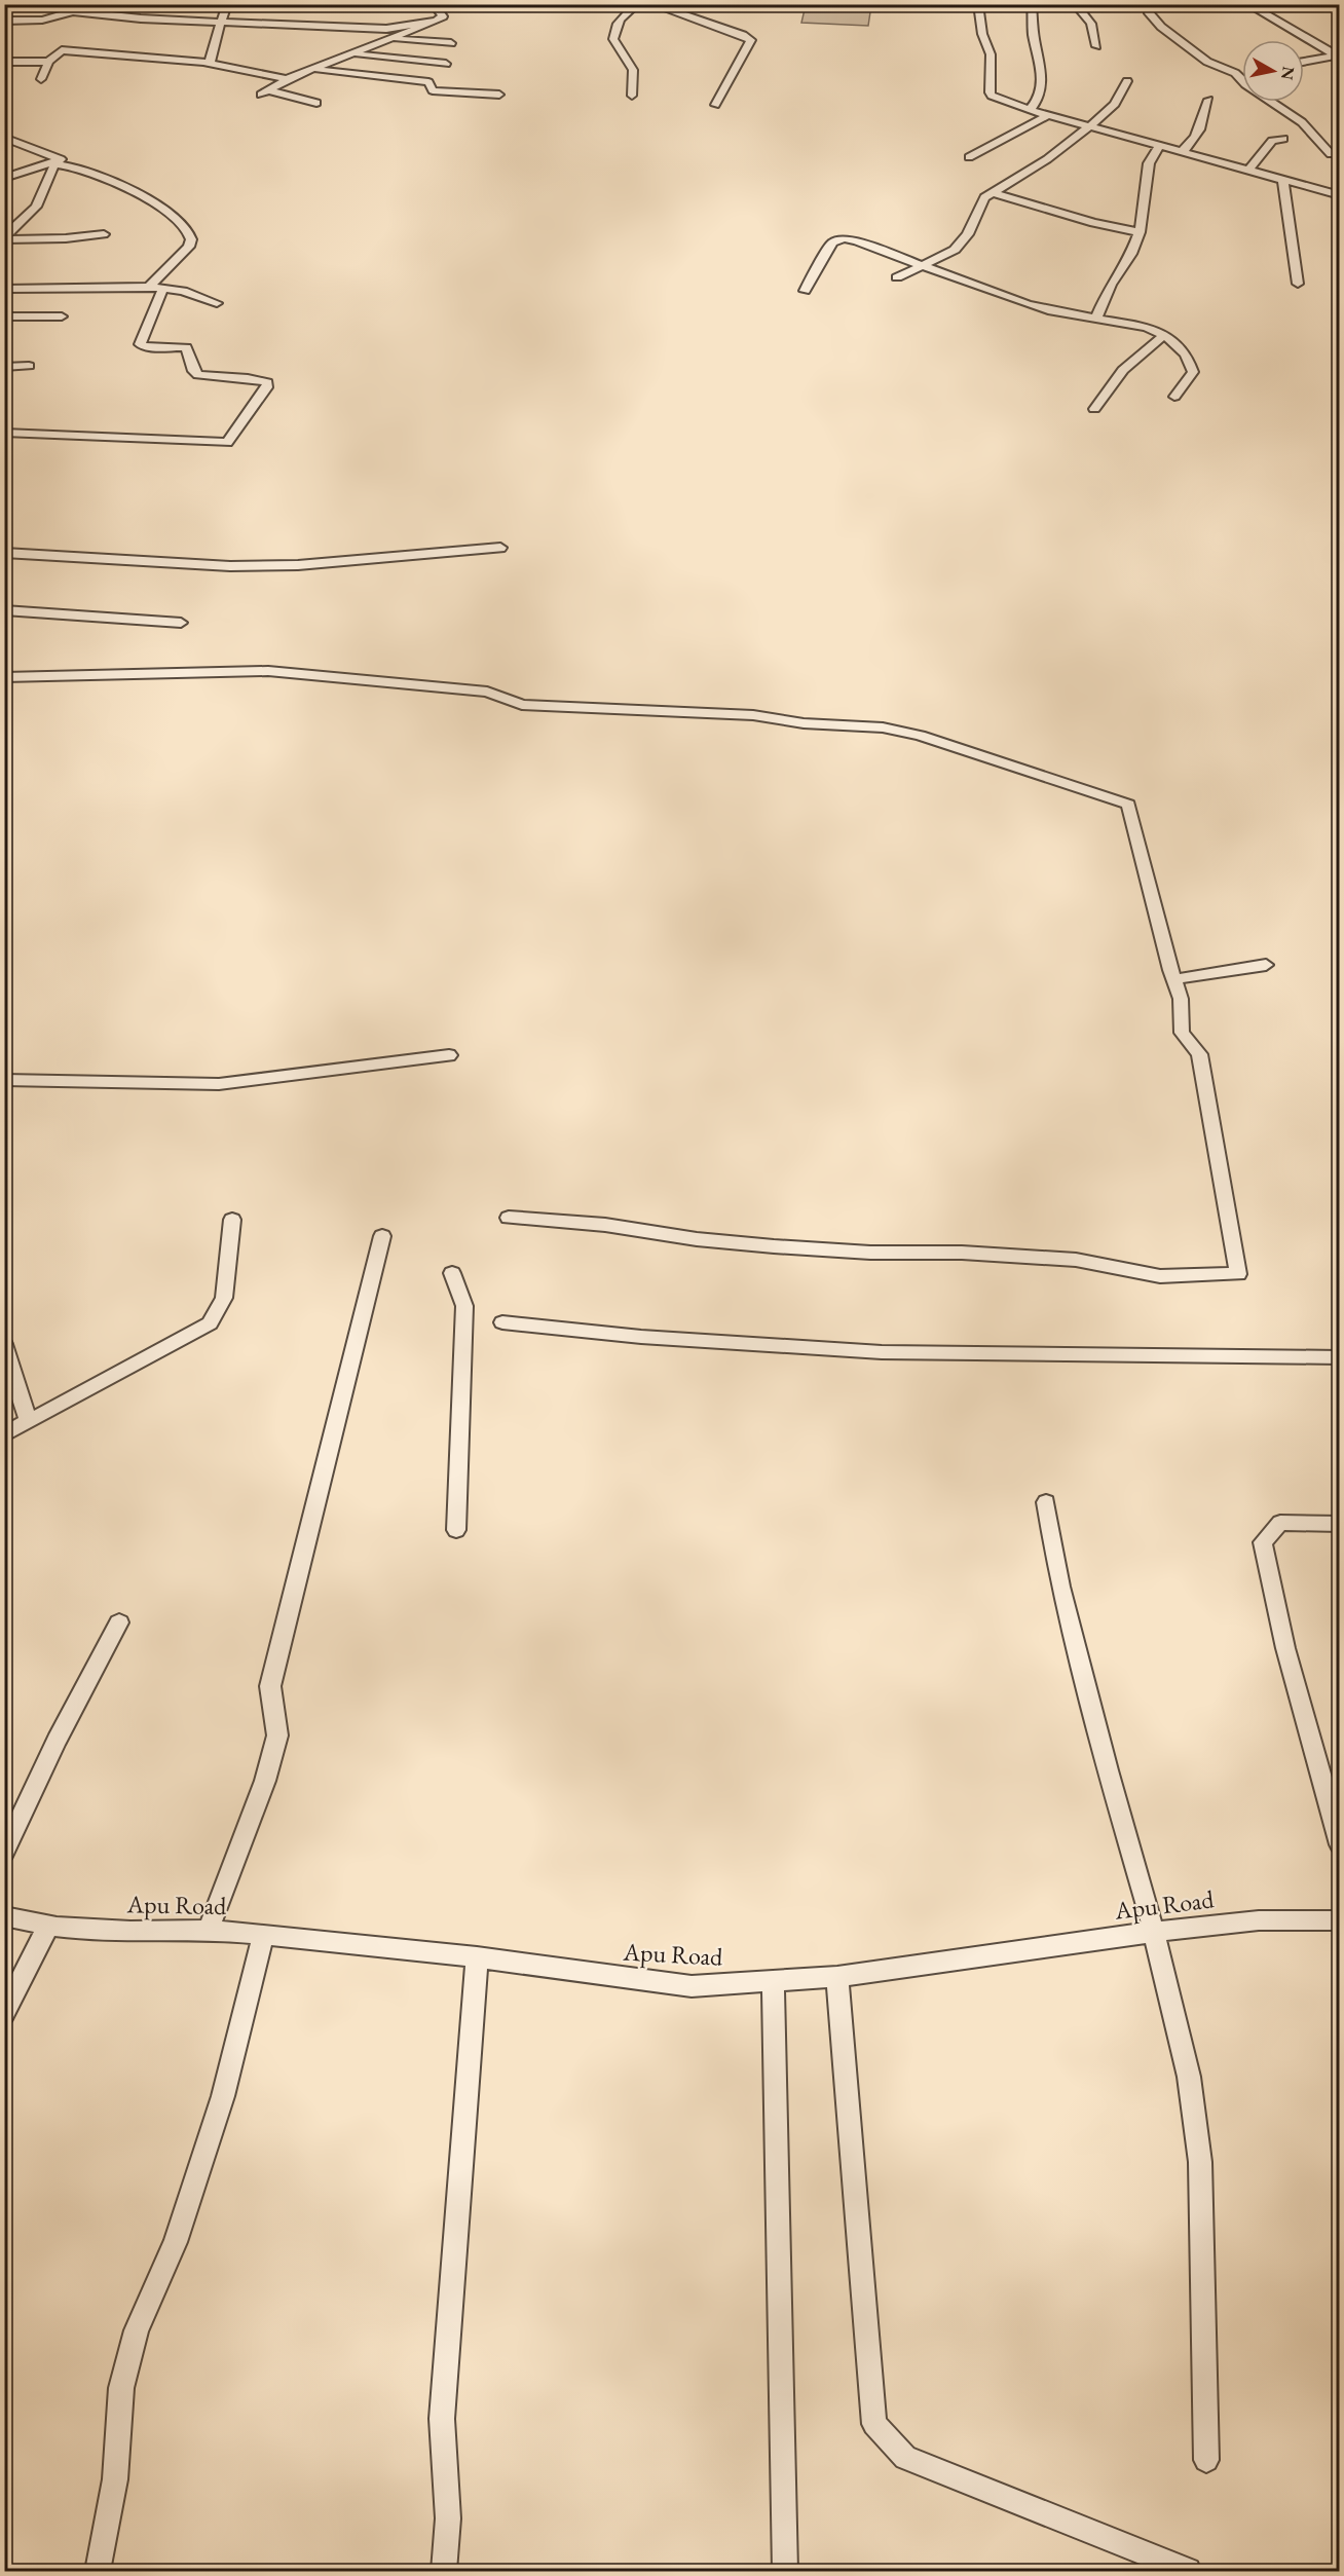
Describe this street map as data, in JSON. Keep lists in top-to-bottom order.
{
  "streets": {
    "street": ["Apu Road"]
  },
  "north": "right"
}
